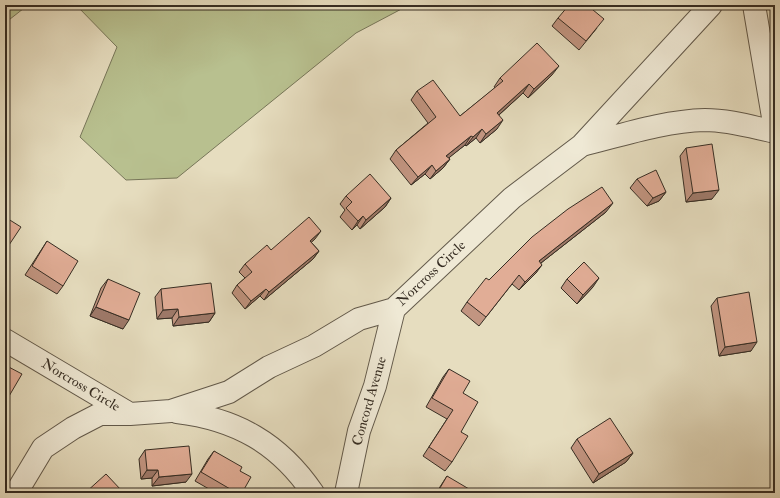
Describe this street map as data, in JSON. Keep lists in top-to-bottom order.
{
  "streets": {
    "street": ["Norcross Circle", "Concord Avenue"]
  },
  "crossings": [
    ["Norcross Circle", "Concord Avenue"]
  ]
}
